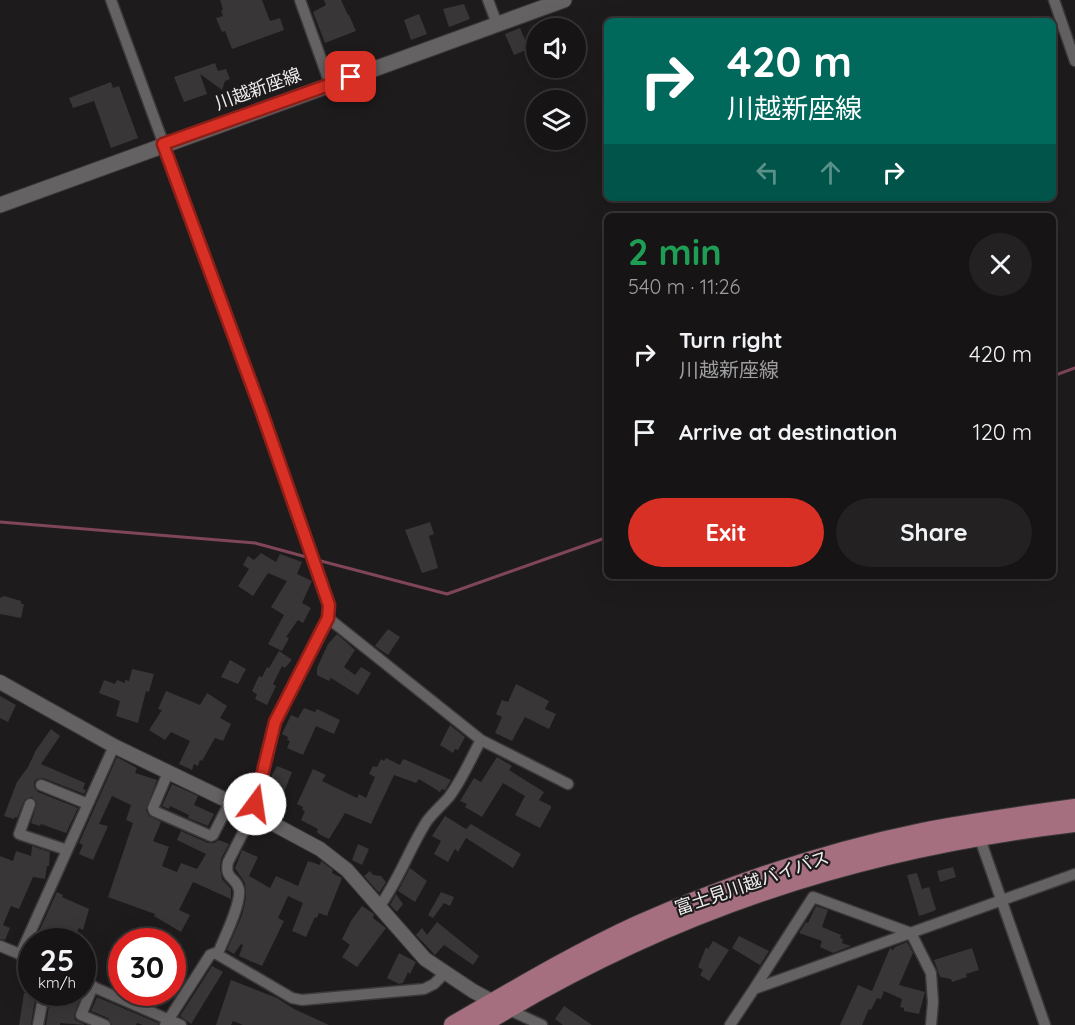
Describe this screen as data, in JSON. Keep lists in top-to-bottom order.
{
  "streets": {
    "highway": ["富士見川越バイパス"],
    "main road": ["川越新座線"]
  },
  "page": {
    "turn": ["420 m", "川越新座線"],
    "heading": ["2 min", "540 m · 11:26"],
    "list": [
      {
        "name": "Turn right",
        "note": "川越新座線",
        "value": "420 m"
      },
      {
        "name": "Arrive at destination",
        "value": "120 m"
      }
    ],
    "buttons": ["Exit", "Share"],
    "speed": "25 km/h",
    "limit": "30"
  }
}
